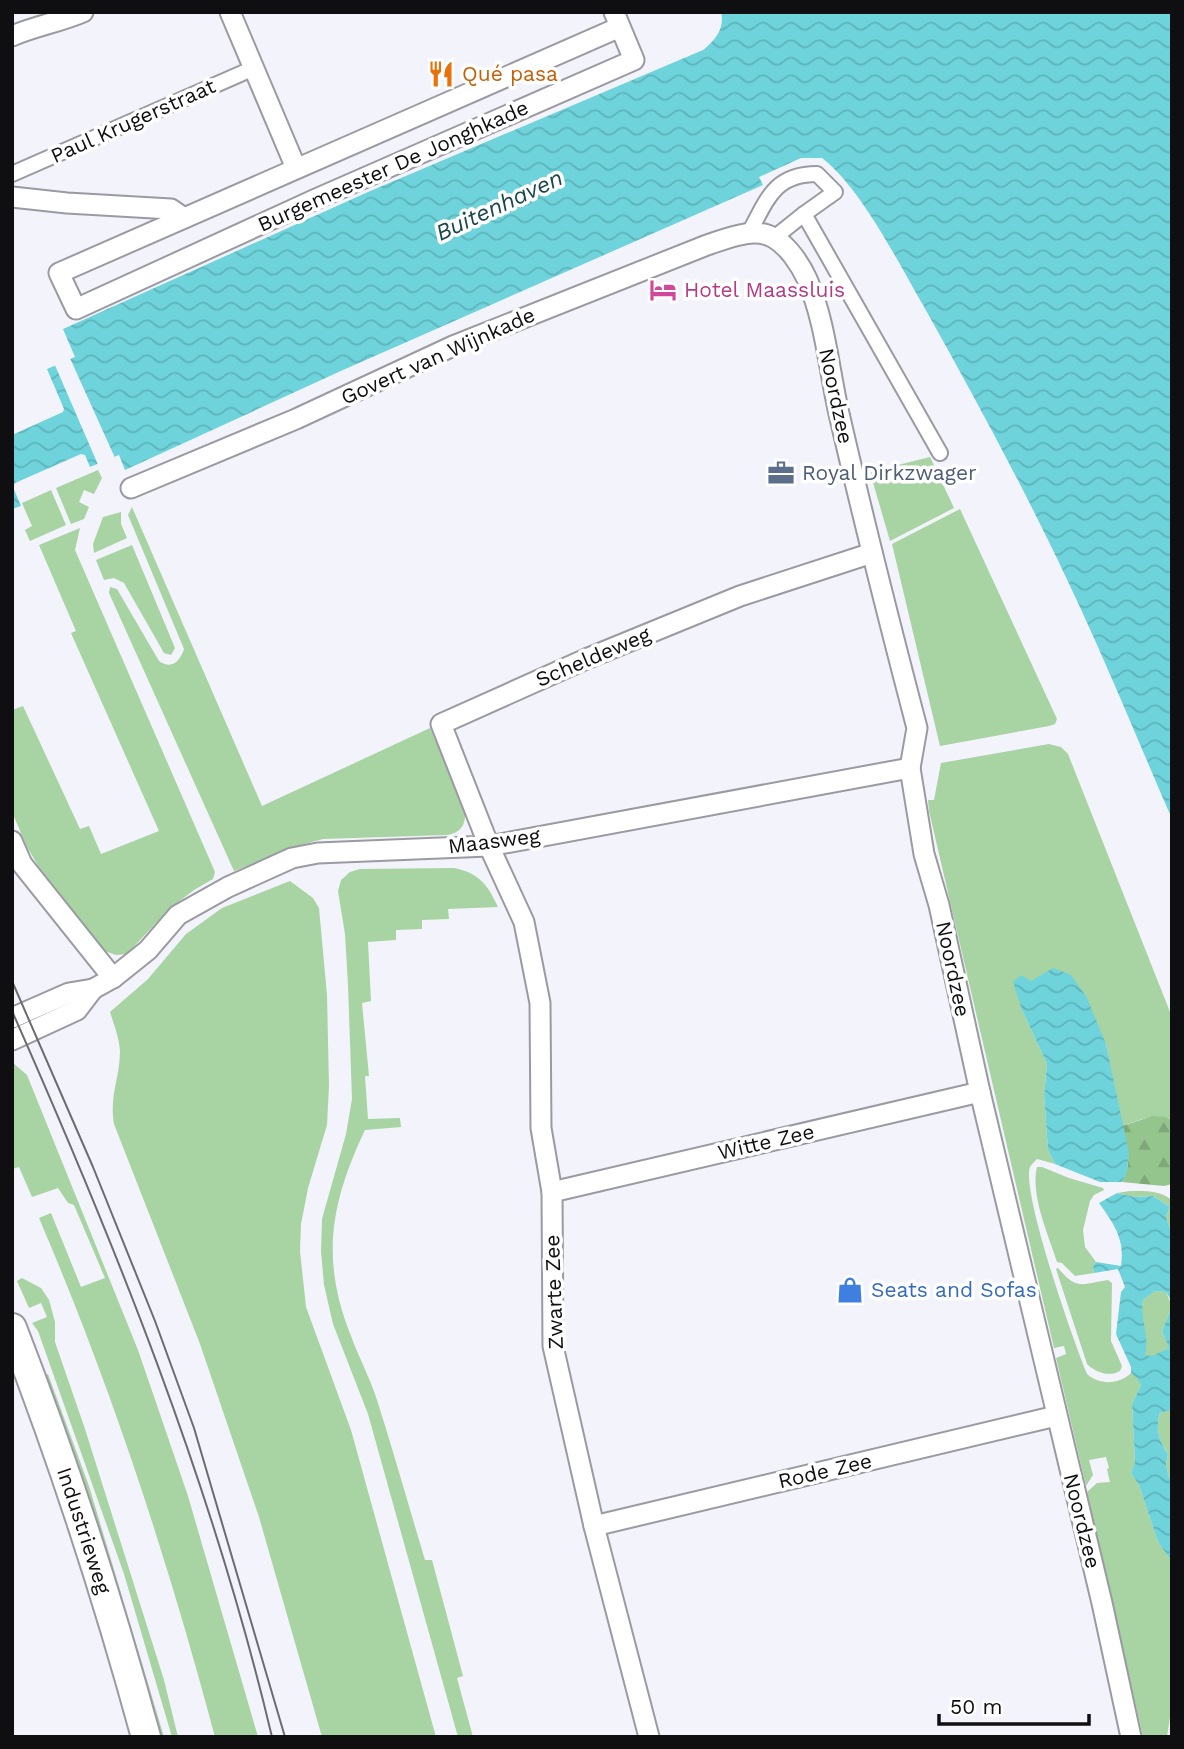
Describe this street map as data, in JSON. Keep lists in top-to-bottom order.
{
  "streets": {
    "main road": ["Industrieweg"],
    "street": [
      "Paul Krugerstraat",
      "Burgemeester De Jonghkade",
      "Govert van Wijnkade",
      "Noordzee",
      "Scheldeweg",
      "Maasweg",
      "Witte Zee",
      "Zwarte Zee",
      "Rode Zee"
    ]
  },
  "crossings": [
    ["Noordzee", "Scheldeweg"],
    ["Noordzee", "Maasweg"],
    ["Noordzee", "Witte Zee"],
    ["Noordzee", "Rode Zee"],
    ["Scheldeweg", "Maasweg"],
    ["Scheldeweg", "Zwarte Zee"],
    ["Maasweg", "Zwarte Zee"],
    ["Witte Zee", "Zwarte Zee"],
    ["Zwarte Zee", "Rode Zee"]
  ],
  "water": ["Buitenhaven"],
  "places": {
    "restaurant": ["Qué pasa"],
    "hotel": ["Hotel Maassluis"],
    "office": ["Royal Dirkzwager"],
    "shop": ["Seats and Sofas"]
  },
  "scale_bar": "50 m"
}
